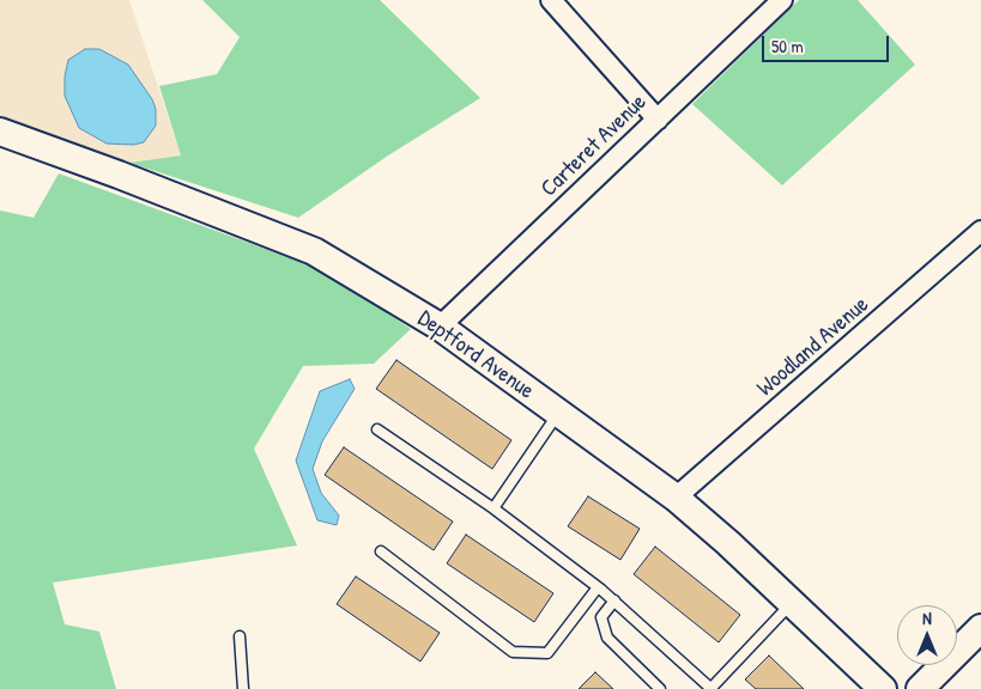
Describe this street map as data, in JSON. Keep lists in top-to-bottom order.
{
  "streets": {
    "street": ["Carteret Avenue", "Woodland Avenue", "Deptford Avenue"]
  },
  "crossings": [
    ["Carteret Avenue", "Deptford Avenue"],
    ["Woodland Avenue", "Deptford Avenue"]
  ],
  "scale_bar": "50 m",
  "north": "top"
}
